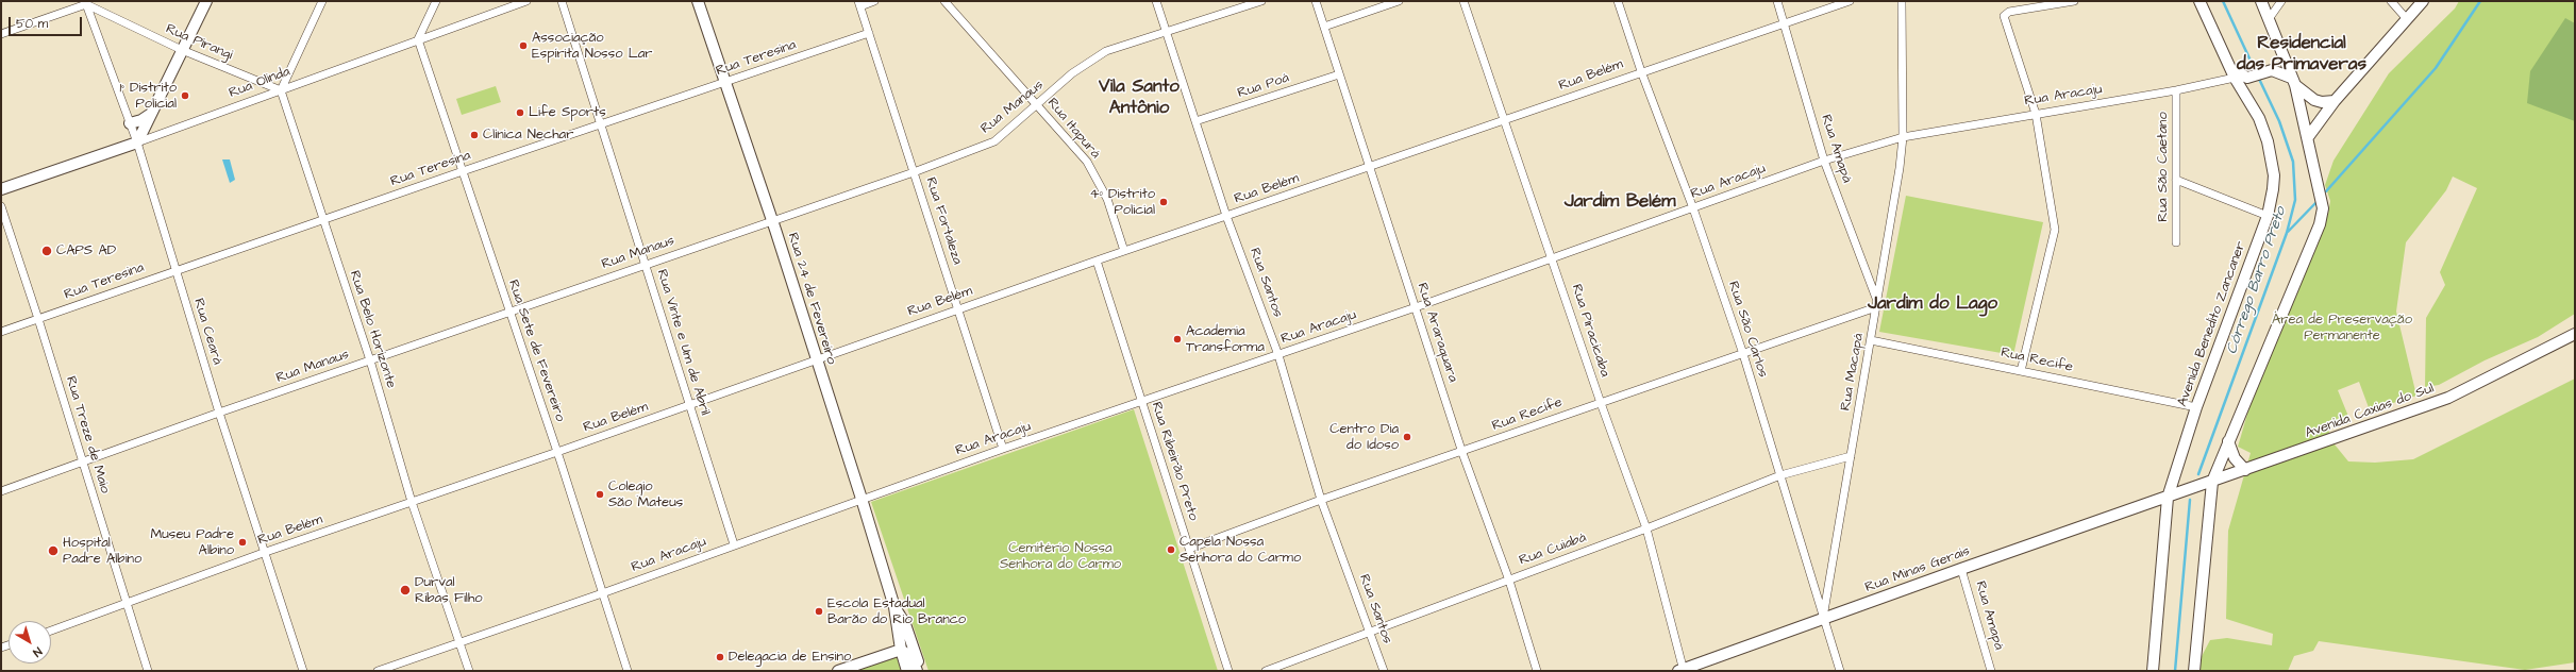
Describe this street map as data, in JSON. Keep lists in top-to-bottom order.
{
  "streets": {
    "main road": [
      "Rua Olinda",
      "Rua 24 de Fevereiro",
      "Avenida Benedito Zancaner",
      "Avenida Caxias do Sul",
      "Rua Minas Gerais"
    ],
    "street": [
      "Rua Pirangi",
      "Rua Teresina",
      "Rua Belém",
      "Rua Poá",
      "Rua Aracaju",
      "Rua Manaus",
      "Rua Itapurá",
      "Rua Amapá",
      "Rua São Caetano",
      "Rua Fortaleza",
      "Rua Santos",
      "Rua Belo Horizonte",
      "Rua São Carlos",
      "Rua Piracicaba",
      "Rua Ceará",
      "Rua Araraquara",
      "Rua Vinte e Um de Abril",
      "Rua Sete de Fevereiro",
      "Rua Recife",
      "Rua Macapá",
      "Rua Treze de Maio",
      "Rua Ribeirão Preto",
      "Rua Cuiabá"
    ]
  },
  "crossings": [
    ["Rua Pirangi", "Rua Olinda"],
    ["Rua Pirangi", "Rua Belo Horizonte"],
    ["Rua Pirangi", "Rua Ceará"],
    ["Rua Teresina", "Rua Fortaleza"],
    ["Rua Teresina", "Rua 24 de Fevereiro"],
    ["Rua Teresina", "Rua Belo Horizonte"],
    ["Rua Teresina", "Rua Ceará"],
    ["Rua Teresina", "Rua Vinte e Um de Abril"],
    ["Rua Teresina", "Rua Sete de Fevereiro"],
    ["Rua Teresina", "Rua Treze de Maio"],
    ["Rua Belém", "Rua Itapurá"],
    ["Rua Belém", "Rua Amapá"],
    ["Rua Belém", "Rua Fortaleza"],
    ["Rua Belém", "Rua Santos"],
    ["Rua Belém", "Rua 24 de Fevereiro"],
    ["Rua Belém", "Rua Belo Horizonte"],
    ["Rua Belém", "Rua São Carlos"],
    ["Rua Belém", "Rua Piracicaba"],
    ["Rua Belém", "Rua Ceará"],
    ["Rua Belém", "Rua Araraquara"],
    ["Rua Belém", "Rua Vinte e Um de Abril"],
    ["Rua Belém", "Rua Sete de Fevereiro"],
    ["Rua Belém", "Rua Treze de Maio"],
    ["Rua Belém", "Rua Ribeirão Preto"],
    ["Rua Olinda", "Rua Belo Horizonte"],
    ["Rua Olinda", "Rua Ceará"],
    ["Rua Olinda", "Rua Sete de Fevereiro"],
    ["Rua Poá", "Rua Santos"],
    ["Rua Poá", "Rua Araraquara"],
    ["Rua Aracaju", "Rua Amapá"],
    ["Rua Aracaju", "Rua São Caetano"],
    ["Rua Aracaju", "Rua Fortaleza"],
    ["Rua Aracaju", "Rua Santos"],
    ["Rua Aracaju", "Rua 24 de Fevereiro"],
    ["Rua Aracaju", "Avenida Benedito Zancaner"],
    ["Rua Aracaju", "Rua Belo Horizonte"],
    ["Rua Aracaju", "Rua São Carlos"],
    ["Rua Aracaju", "Rua Piracicaba"],
    ["Rua Aracaju", "Rua Araraquara"],
    ["Rua Aracaju", "Rua Vinte e Um de Abril"],
    ["Rua Aracaju", "Rua Sete de Fevereiro"],
    ["Rua Aracaju", "Rua Macapá"],
    ["Rua Aracaju", "Rua Ribeirão Preto"],
    ["Rua Manaus", "Rua Itapurá"],
    ["Rua Manaus", "Rua Fortaleza"],
    ["Rua Manaus", "Rua Santos"],
    ["Rua Manaus", "Rua 24 de Fevereiro"],
    ["Rua Manaus", "Rua Belo Horizonte"],
    ["Rua Manaus", "Rua Ceará"],
    ["Rua Manaus", "Rua Vinte e Um de Abril"],
    ["Rua Manaus", "Rua Sete de Fevereiro"],
    ["Rua Manaus", "Rua Treze de Maio"],
    ["Rua Amapá", "Rua Recife"],
    ["Rua Amapá", "Rua Macapá"],
    ["Rua Amapá", "Rua Minas Gerais"],
    ["Rua Santos", "Rua Recife"],
    ["Rua Santos", "Rua Cuiabá"],
    ["Avenida Benedito Zancaner", "Rua Recife"],
    ["Avenida Benedito Zancaner", "Avenida Caxias do Sul"],
    ["Avenida Benedito Zancaner", "Rua Minas Gerais"],
    ["Rua São Carlos", "Rua Recife"],
    ["Rua São Carlos", "Rua Macapá"],
    ["Rua São Carlos", "Rua Cuiabá"],
    ["Rua São Carlos", "Rua Minas Gerais"],
    ["Rua Piracicaba", "Rua Recife"],
    ["Rua Piracicaba", "Rua Cuiabá"],
    ["Rua Piracicaba", "Rua Minas Gerais"],
    ["Rua Araraquara", "Rua Recife"],
    ["Rua Araraquara", "Rua Cuiabá"],
    ["Rua Recife", "Rua Macapá"],
    ["Rua Recife", "Rua Ribeirão Preto"],
    ["Rua Macapá", "Rua Cuiabá"],
    ["Rua Macapá", "Rua Minas Gerais"],
    ["Avenida Caxias do Sul", "Rua Minas Gerais"]
  ],
  "districts": [
    "Residencial das Primaveras",
    "Vila Santo Antônio",
    "Jardim Belém",
    "Jardim do Lago"
  ],
  "water": ["Córrego Barro Preto"],
  "parks": ["Área de Preservação Permanente", "Cemitério Nossa Senhora do Carmo"],
  "places": [
    "Associação Espírita Nosso Lar",
    "1° Distrito Policial",
    "Life Sports",
    "Clínica Nechar",
    "4º Distrito Policial",
    "CAPS AD",
    "Academia Transforma",
    "Centro Dia do Idoso",
    "Colegio São Mateus",
    "Museu Padre Albino",
    "Capela Nossa Senhora do Carmo",
    "Hospital Padre Albino",
    "Durval Ribas Filho",
    "Escola Estadual Barão do Rio Branco",
    "Delegacia de Ensino"
  ],
  "scale_bar": "50 m",
  "north": "bottom right"
}
